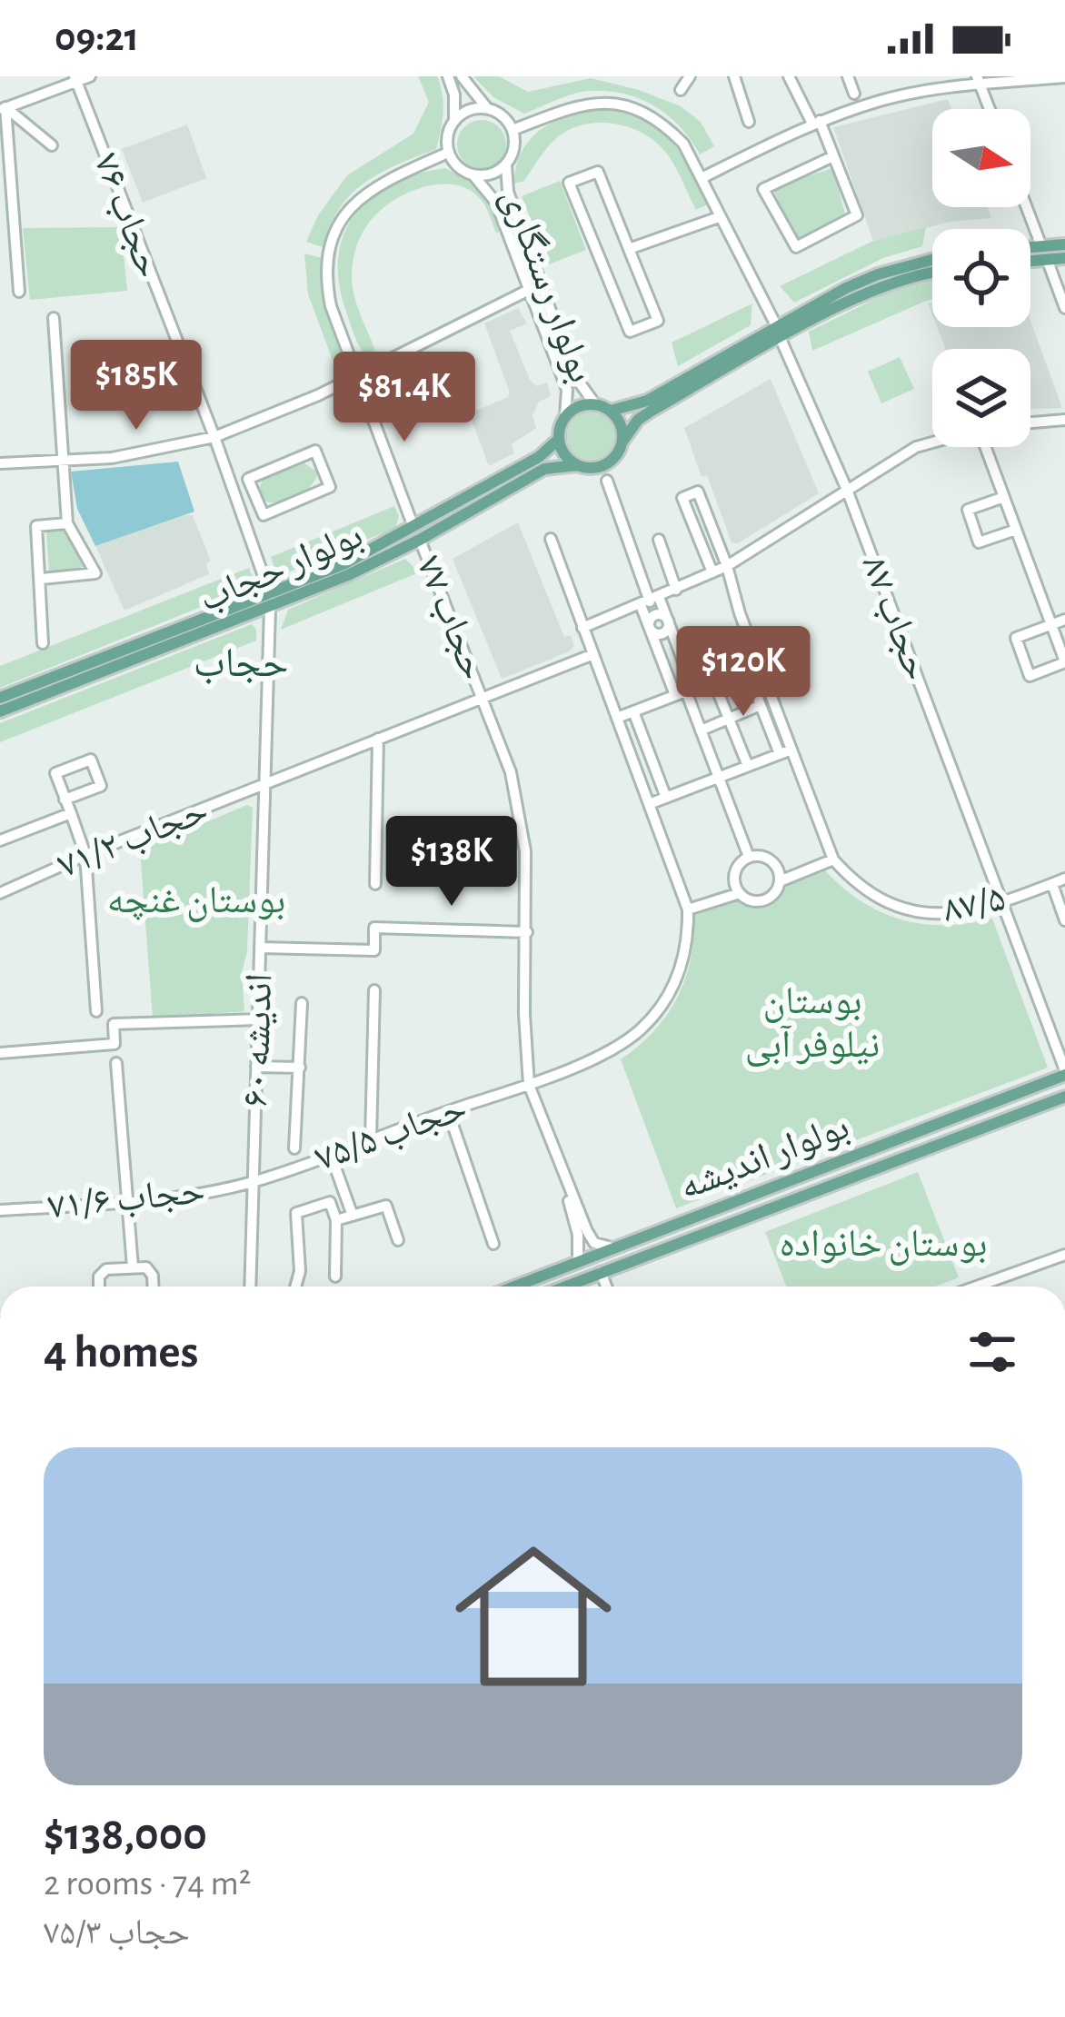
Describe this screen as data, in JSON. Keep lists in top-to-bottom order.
{
  "streets": {
    "main road": ["بولوار حجاب", "بولوار اندیشه"],
    "street": [
      "حجاب ۷۶",
      "بولوار رستگاری",
      "حجاب ۷۷",
      "حجاب ۸۷",
      "حجاب ۷۱/۲",
      "۸۷/۵",
      "اندیشه ۶۰",
      "حجاب ۷۵/۵",
      "حجاب ۷۱/۶"
    ]
  },
  "crossings": [
    ["حجاب ۷۶", "بولوار حجاب"],
    ["حجاب ۷۶", "اندیشه ۶۰"],
    ["بولوار رستگاری", "بولوار حجاب"],
    ["بولوار رستگاری", "حجاب ۷۷"],
    ["بولوار رستگاری", "حجاب ۸۷"],
    ["بولوار حجاب", "حجاب ۷۷"],
    ["بولوار حجاب", "اندیشه ۶۰"],
    ["حجاب ۷۷", "حجاب ۸۷"],
    ["حجاب ۷۷", "حجاب ۷۱/۲"],
    ["حجاب ۷۷", "حجاب ۷۵/۵"],
    ["حجاب ۸۷", "۸۷/۵"],
    ["حجاب ۸۷", "بولوار اندیشه"],
    ["حجاب ۷۱/۲", "اندیشه ۶۰"],
    ["اندیشه ۶۰", "حجاب ۷۵/۵"],
    ["اندیشه ۶۰", "حجاب ۷۱/۶"],
    ["حجاب ۷۵/۵", "حجاب ۷۱/۶"]
  ],
  "districts": ["حجاب"],
  "parks": ["بوستان غنچه", "بوستان نیلوفر آبی", "بوستان خانواده"],
  "north": "right",
  "page": {
    "status": "09:21",
    "price": [
      "$185K",
      "$81.4K",
      "$120K",
      "$138K"
    ],
    "heading": "4 homes",
    "list": [
      {
        "name": "$138,000",
        "note": "2 rooms · 74 m² · حجاب ۷۵/۳"
      }
    ]
  }
}
